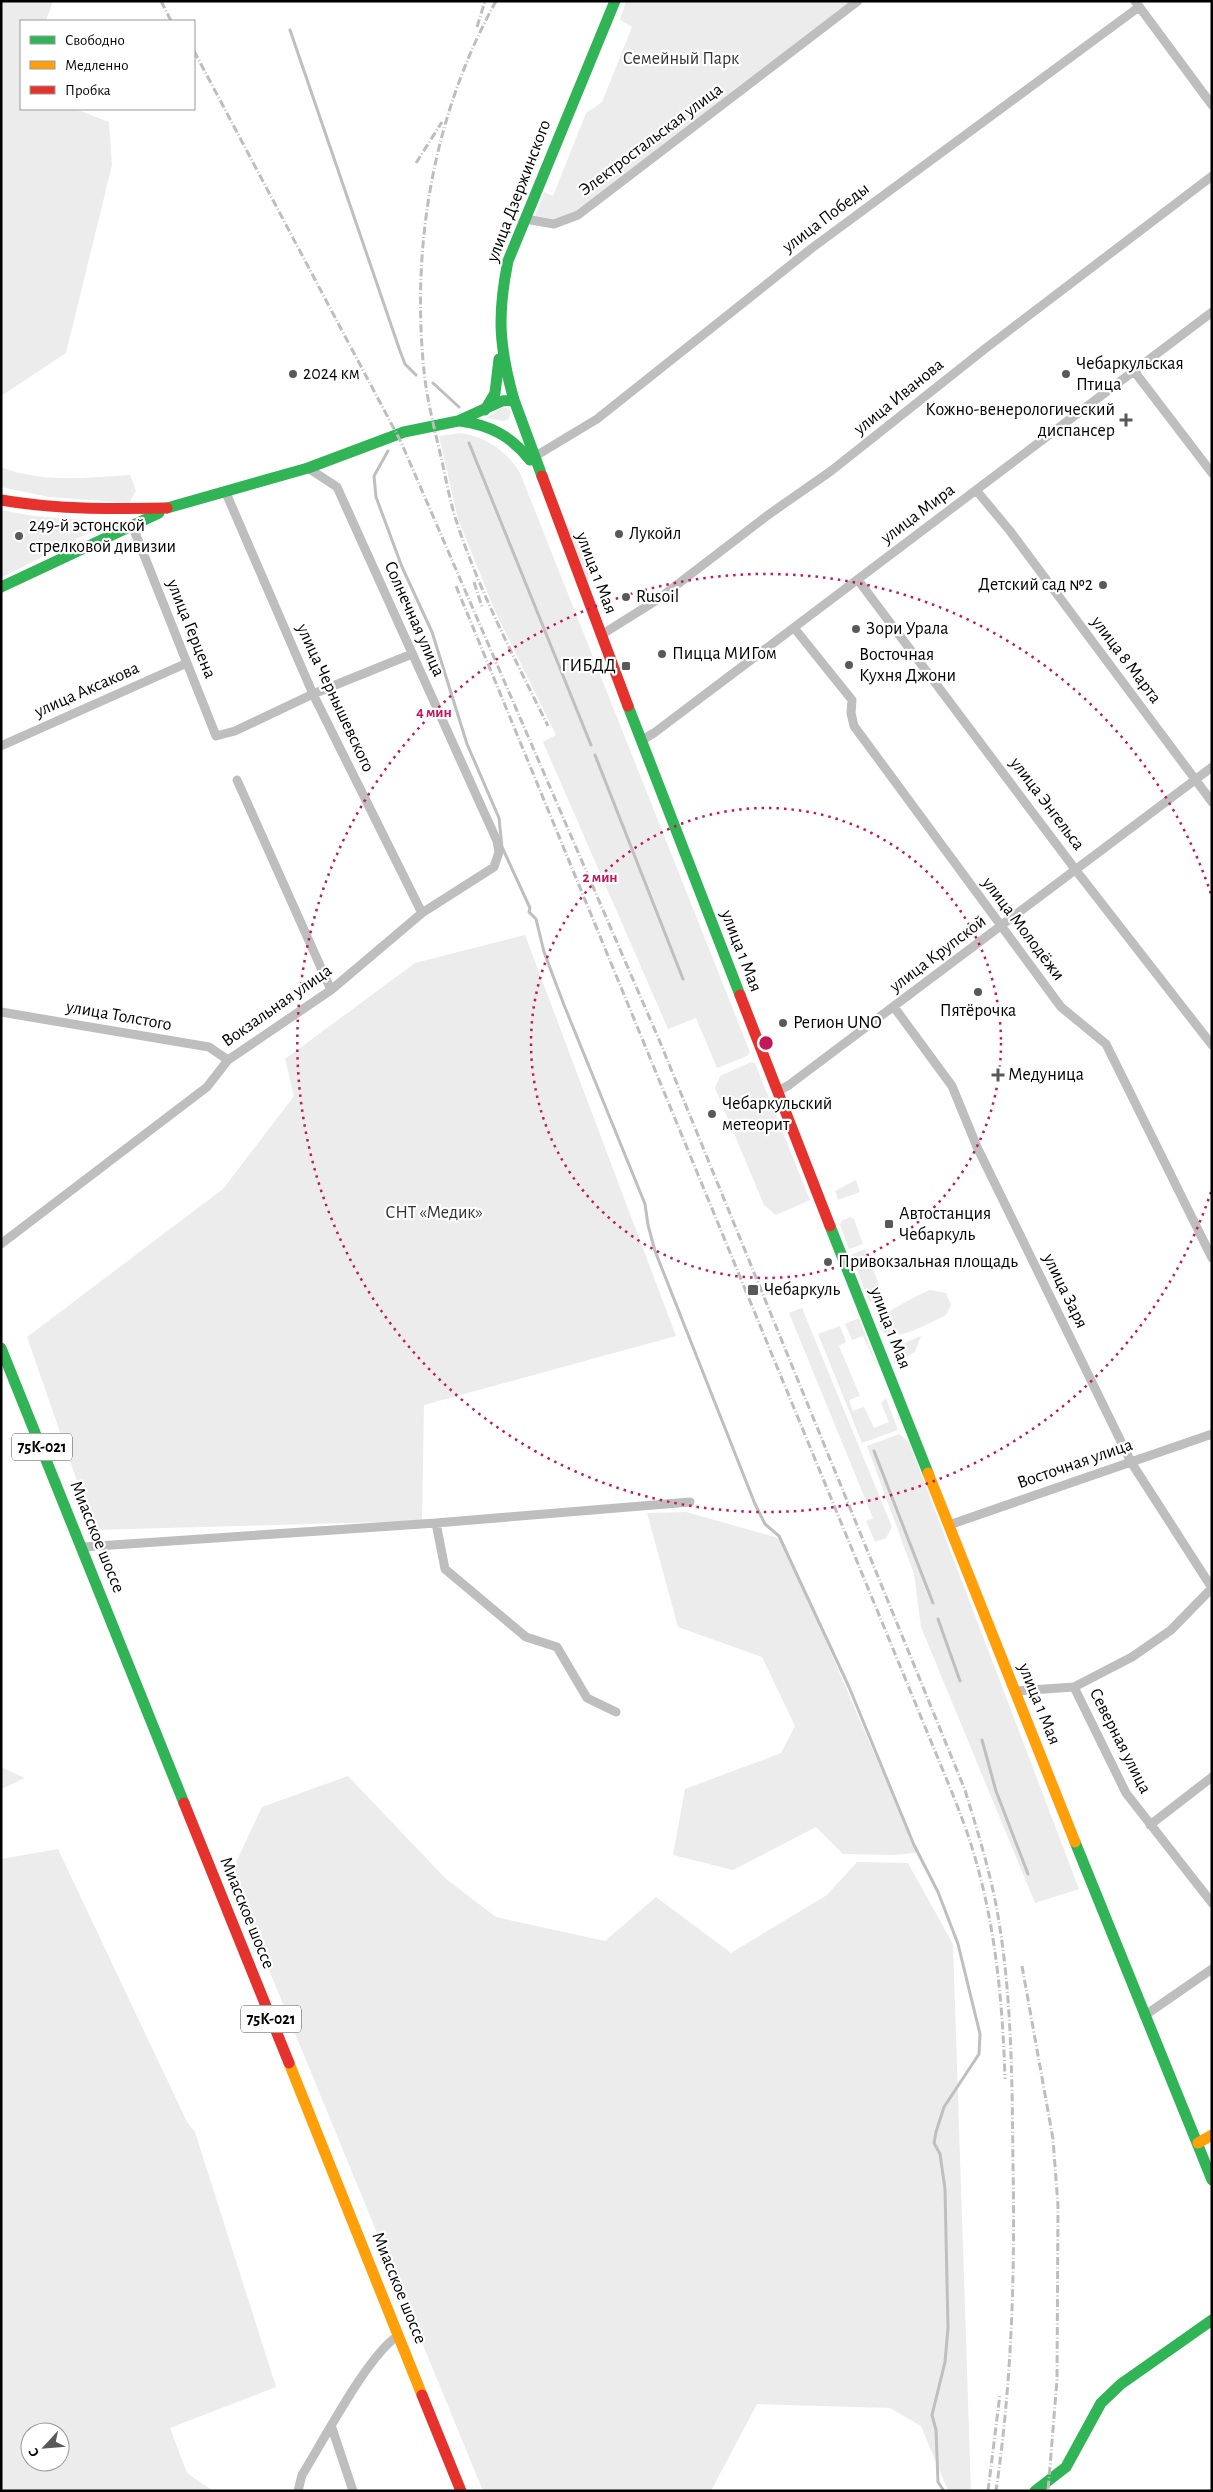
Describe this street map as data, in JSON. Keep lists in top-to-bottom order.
{
  "streets": {
    "main road": [
      "улица Дзержинского",
      "улица 1 Мая",
      "75К-021",
      "Миасское шоссе"
    ],
    "street": [
      "Электростальская улица",
      "улица Победы",
      "улица Иванова",
      "улица Мира",
      "Солнечная улица",
      "улица Герцена",
      "улица 8 Марта",
      "улица Аксакова",
      "улица Чернышевского",
      "улица Энгельса",
      "улица Молодёжи",
      "улица Крупской",
      "Вокзальная улица",
      "улица Толстого",
      "улица Заря",
      "Восточная улица",
      "Северная улица"
    ]
  },
  "crossings": [
    ["Электростальская улица", "улица Дзержинского"],
    ["улица Дзержинского", "улица 1 Мая"],
    ["улица Победы", "улица 1 Мая"],
    ["улица Иванова", "улица 1 Мая"],
    ["улица Мира", "улица 1 Мая"],
    ["улица Мира", "улица 8 Марта"],
    ["улица Мира", "улица Энгельса"],
    ["улица Мира", "улица Молодёжи"],
    ["улица 1 Мая", "улица Крупской"],
    ["улица 1 Мая", "Восточная улица"],
    ["Солнечная улица", "Вокзальная улица"],
    ["улица Герцена", "улица Аксакова"],
    ["улица Герцена", "улица Чернышевского"],
    ["улица 8 Марта", "улица Крупской"],
    ["улица Чернышевского", "Вокзальная улица"],
    ["улица Энгельса", "улица Крупской"],
    ["улица Молодёжи", "улица Крупской"],
    ["улица Крупской", "улица Заря"],
    ["Вокзальная улица", "улица Толстого"],
    ["улица Заря", "Восточная улица"]
  ],
  "parks": ["Семейный Парк", "СНТ «Медик»"],
  "places": {
    "other": [
      "2024 км",
      "Чебаркульская Птица",
      "Лукойл",
      "249-й эстонской стрелковой дивизии",
      "Детский сад №2",
      "Rusoil",
      "Зори Урала",
      "Пицца МИГом",
      "Восточная Кухня Джони",
      "Пятёрочка",
      "Регион UNO",
      "Чебаркульский метеорит",
      "Привокзальная площадь"
    ],
    "health": ["Кожно-венерологический диспансер", "Медуница"],
    "transit": ["ГИБДД", "Автостанция Чебаркуль", "Чебаркуль"]
  },
  "legend": ["Свободно", "Медленно", "Пробка"],
  "north": "bottom left",
  "rings": ["4 мин", "2 мин"]
}
